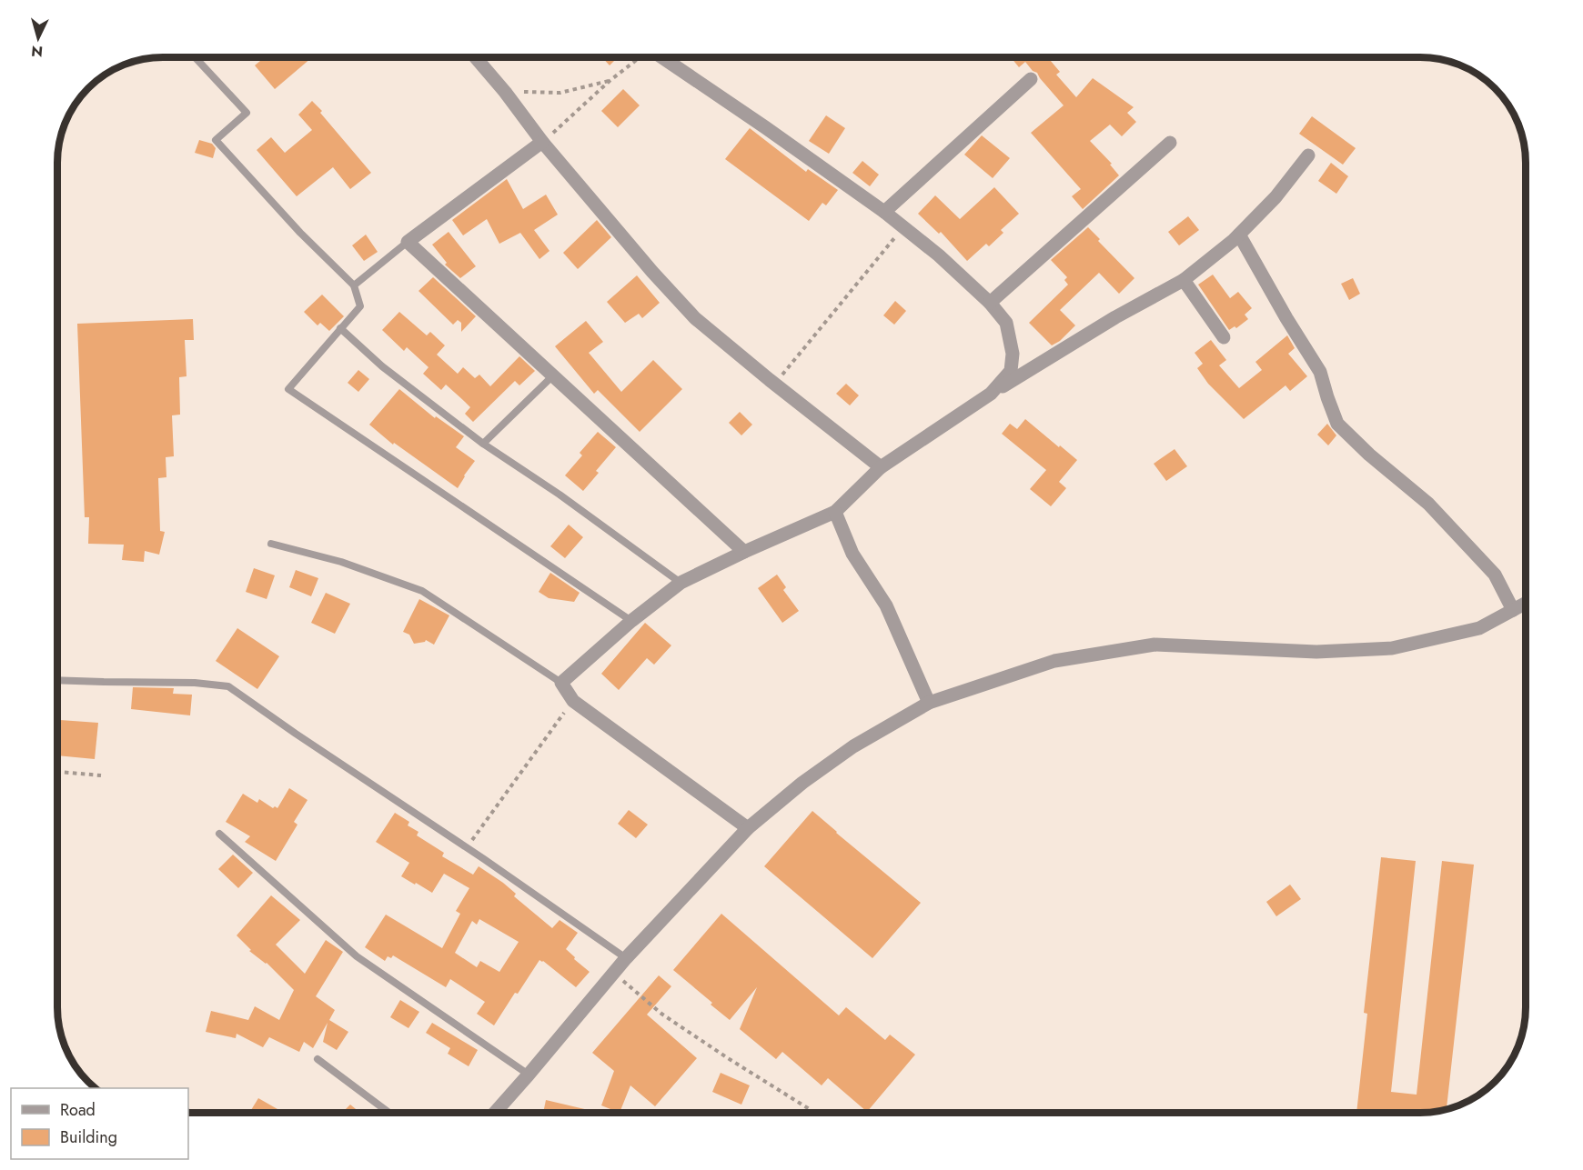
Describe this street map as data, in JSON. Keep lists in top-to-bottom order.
{
  "legend": ["Road", "Building"],
  "north": "bottom"
}
